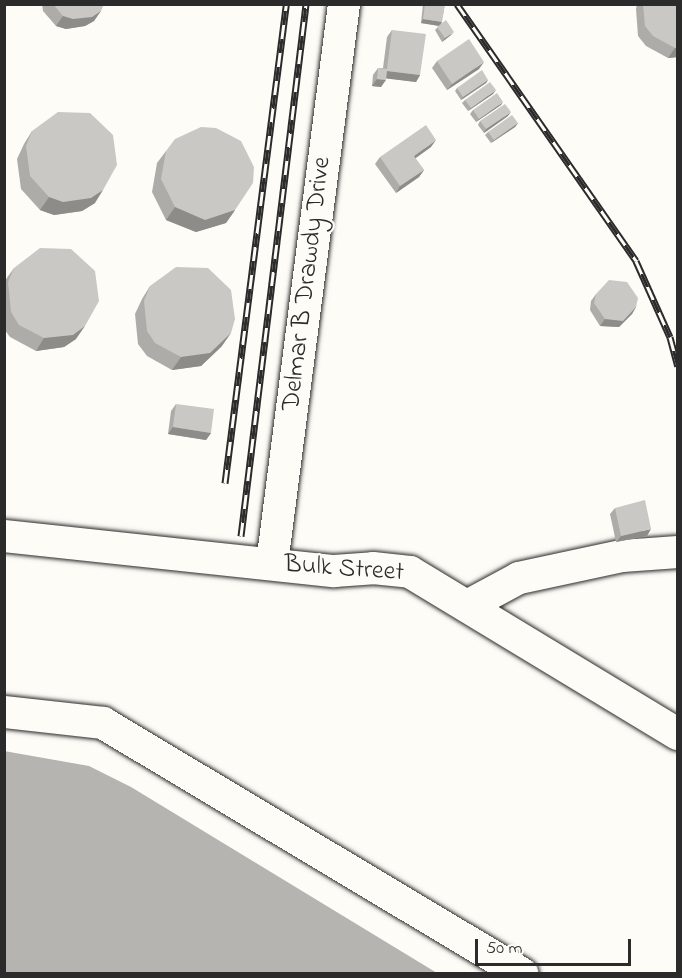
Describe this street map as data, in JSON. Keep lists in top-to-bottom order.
{
  "streets": {
    "street": ["Delmar B Drawdy Drive", "Bulk Street"]
  },
  "crossings": [
    ["Delmar B Drawdy Drive", "Bulk Street"]
  ],
  "scale_bar": "50 m"
}
